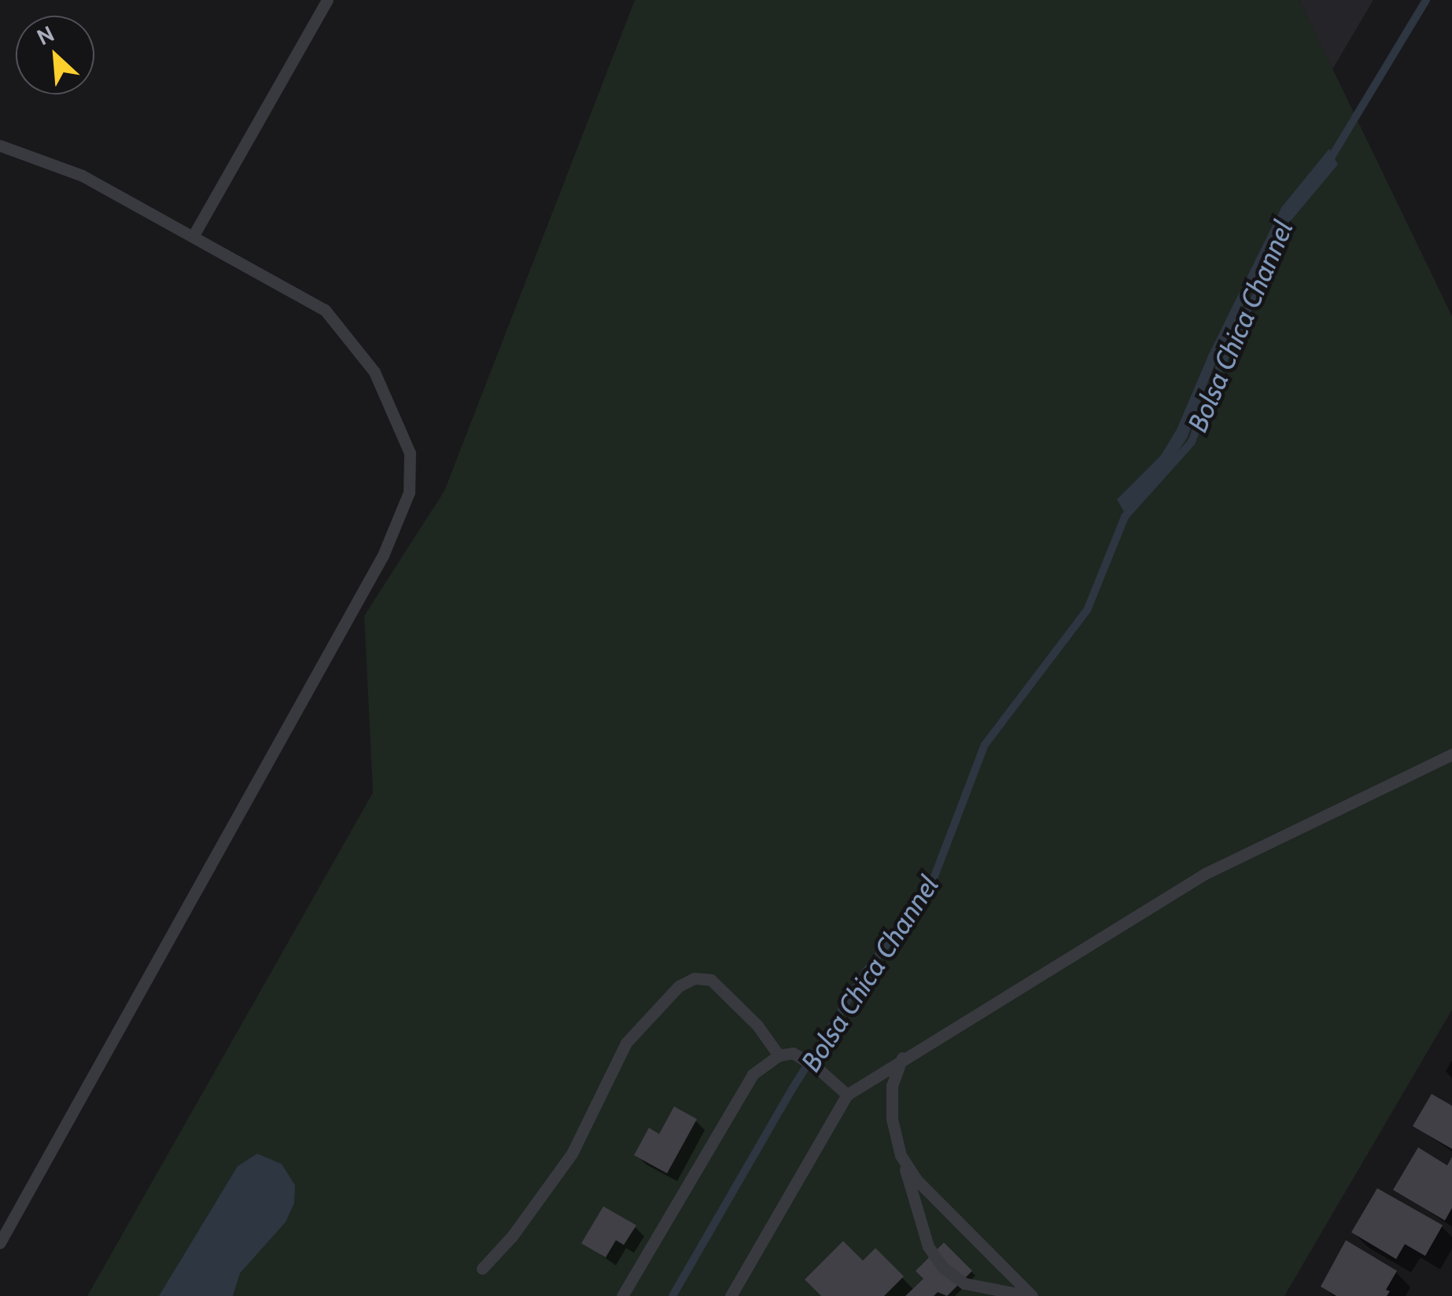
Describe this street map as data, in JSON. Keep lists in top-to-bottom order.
{
  "water": ["Bolsa Chica Channel"],
  "north": "top left"
}
